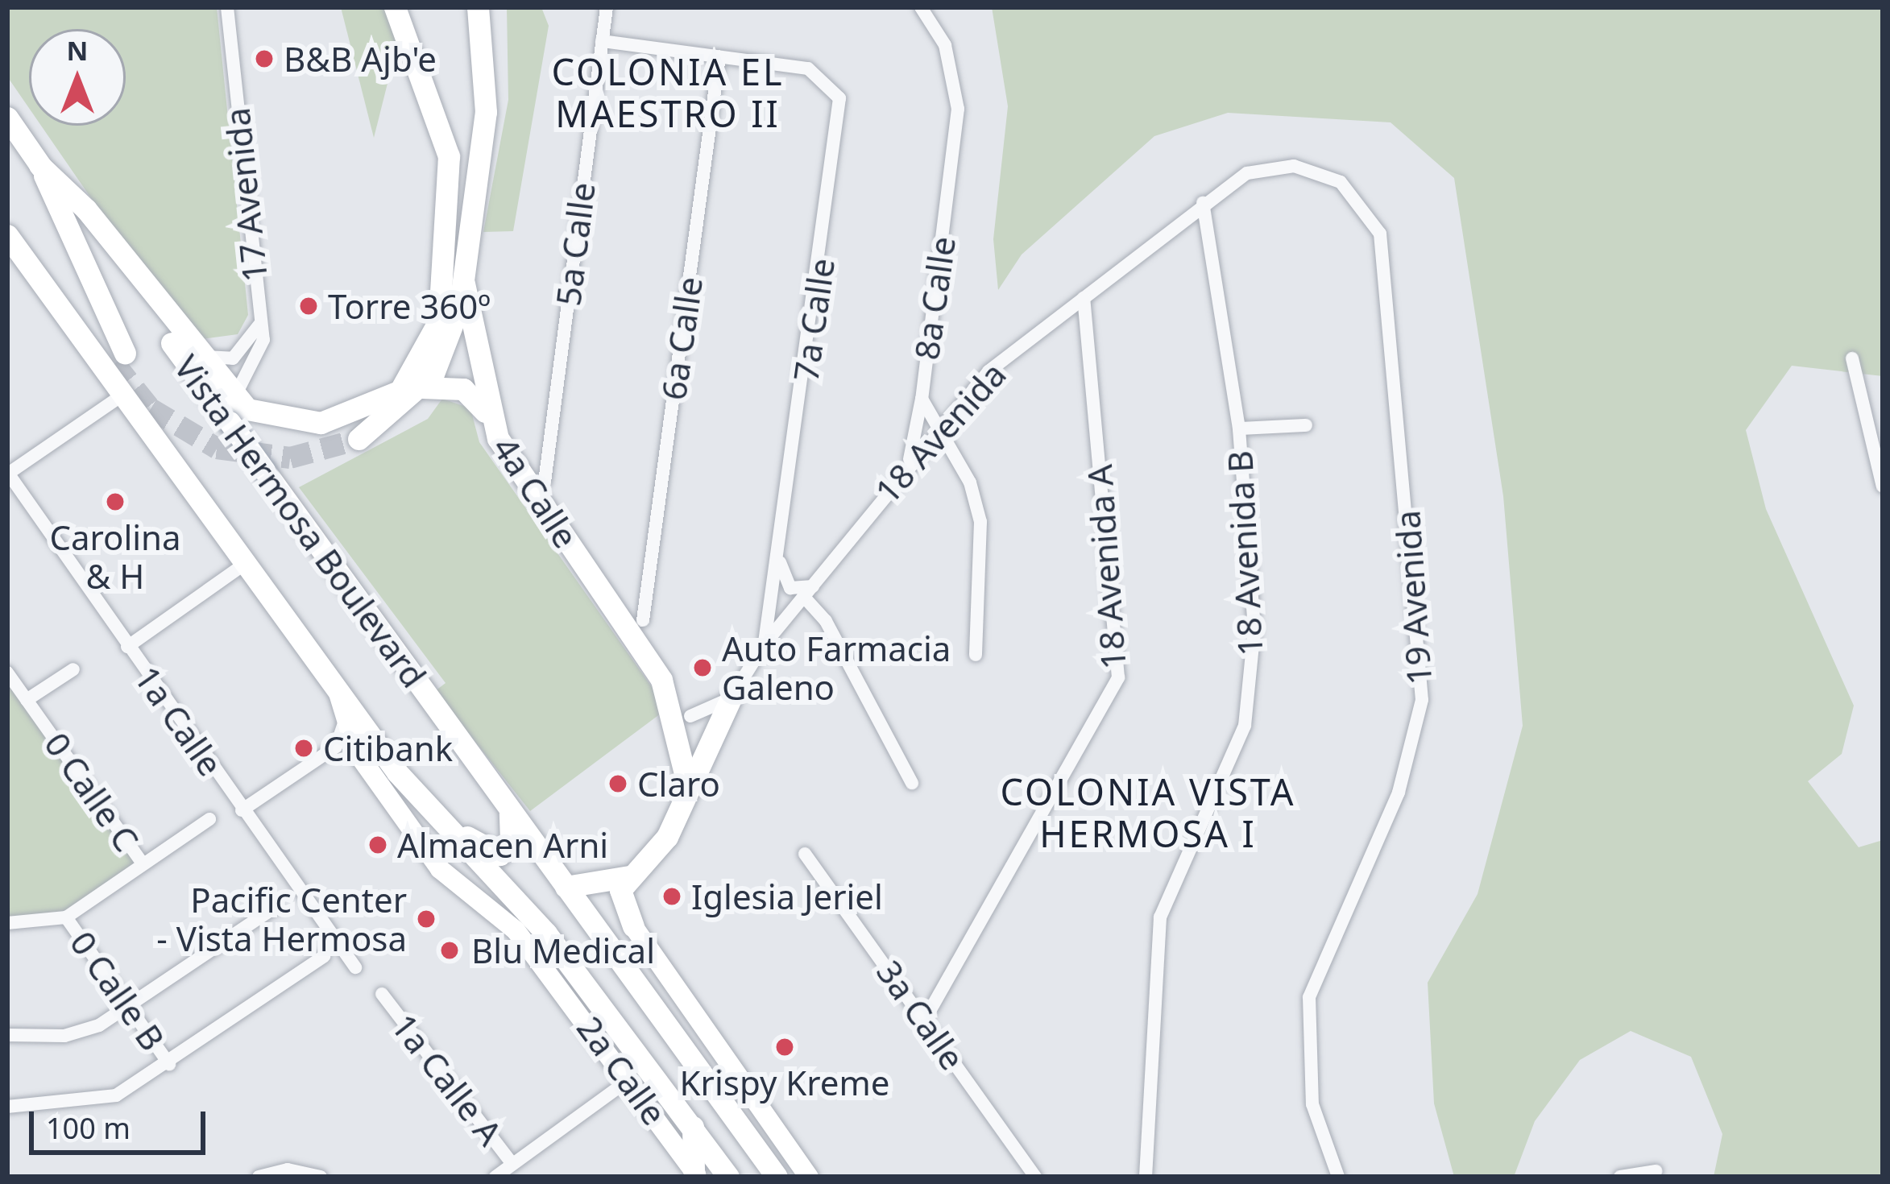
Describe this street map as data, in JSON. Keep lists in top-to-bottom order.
{
  "streets": {
    "main road": ["4a Calle", "Vista Hermosa Boulevard"],
    "street": [
      "17 Avenida",
      "5a Calle",
      "8a Calle",
      "7a Calle",
      "6a Calle",
      "18 Avenida",
      "18 Avenida B",
      "18 Avenida A",
      "19 Avenida",
      "1a Calle",
      "0 Calle C",
      "0 Calle B",
      "3a Calle",
      "2a Calle",
      "1a Calle A"
    ]
  },
  "crossings": [
    ["8a Calle", "18 Avenida"],
    ["7a Calle", "6a Calle"],
    ["7a Calle", "18 Avenida"],
    ["18 Avenida", "18 Avenida B"],
    ["18 Avenida", "18 Avenida A"],
    ["18 Avenida", "19 Avenida"],
    ["Vista Hermosa Boulevard", "2a Calle"],
    ["18 Avenida A", "3a Calle"]
  ],
  "districts": ["COLONIA EL MAESTRO II", "COLONIA VISTA HERMOSA I"],
  "places": [
    "B&B Ajb'e",
    "Torre 360º",
    "Carolina & H",
    "Auto Farmacia Galeno",
    "Citibank",
    "Claro",
    "Almacen Arni",
    "Iglesia Jeriel",
    "Pacific Center - Vista Hermosa",
    "Blu Medical",
    "Krispy Kreme"
  ],
  "scale_bar": "100 m",
  "north": "top"
}
